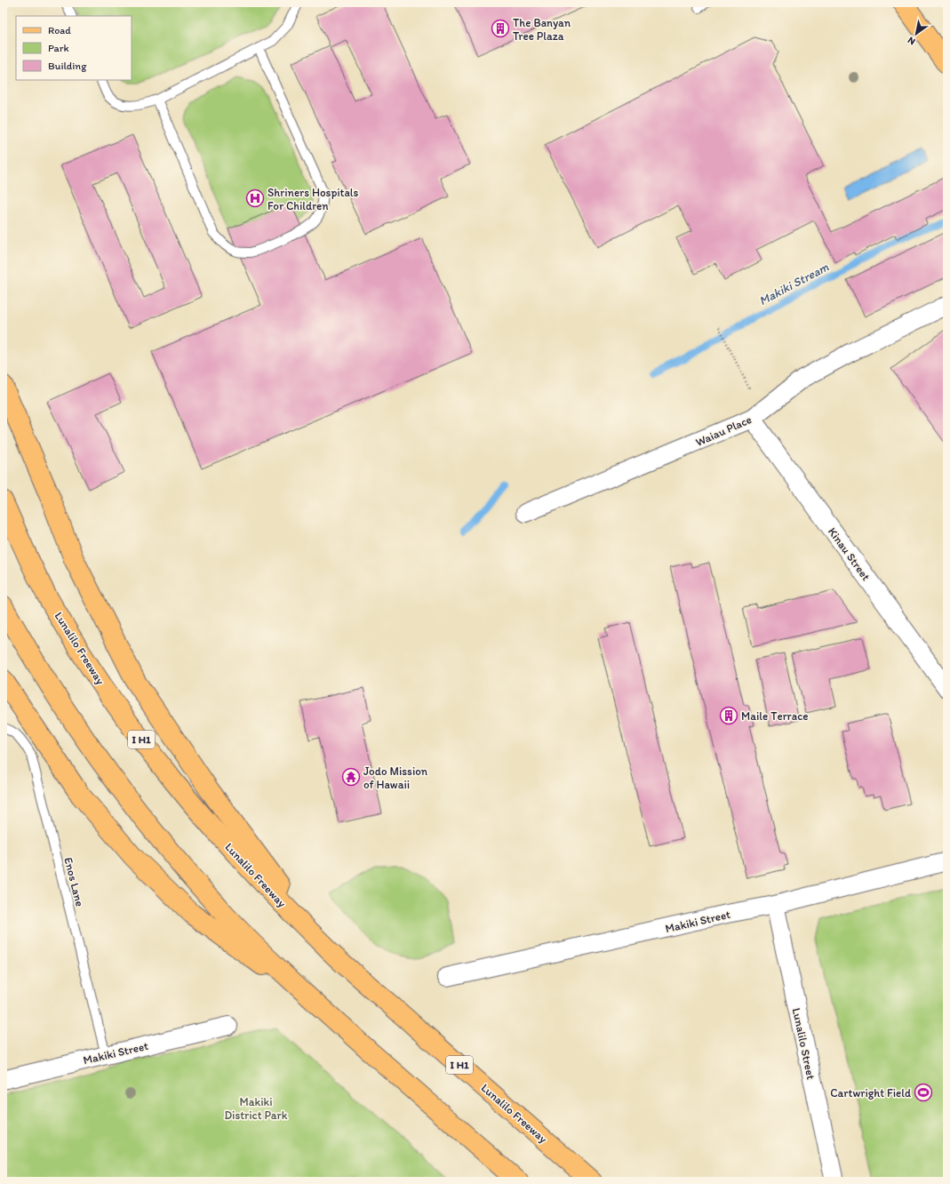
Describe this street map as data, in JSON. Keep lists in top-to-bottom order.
{
  "streets": {
    "main road": ["Lunalilo Freeway", "I H1"],
    "street": [
      "Waiau Place",
      "Kinau Street",
      "Makiki Street",
      "Lunalilo Street"
    ],
    "lane": ["Enos Lane"]
  },
  "crossings": [
    ["Waiau Place", "Kinau Street"],
    ["Enos Lane", "Makiki Street"],
    ["Makiki Street", "Lunalilo Street"]
  ],
  "water": ["Makiki Stream"],
  "parks": ["Makiki District Park"],
  "places": {
    "building": ["The Banyan Tree Plaza", "Maile Terrace"],
    "hospital": ["Shriners Hospitals For Children"],
    "temple": ["Jodo Mission of Hawaii"],
    "sports": ["Cartwright Field"]
  },
  "legend": ["Road", "Park", "Building"],
  "north": "bottom left"
}
